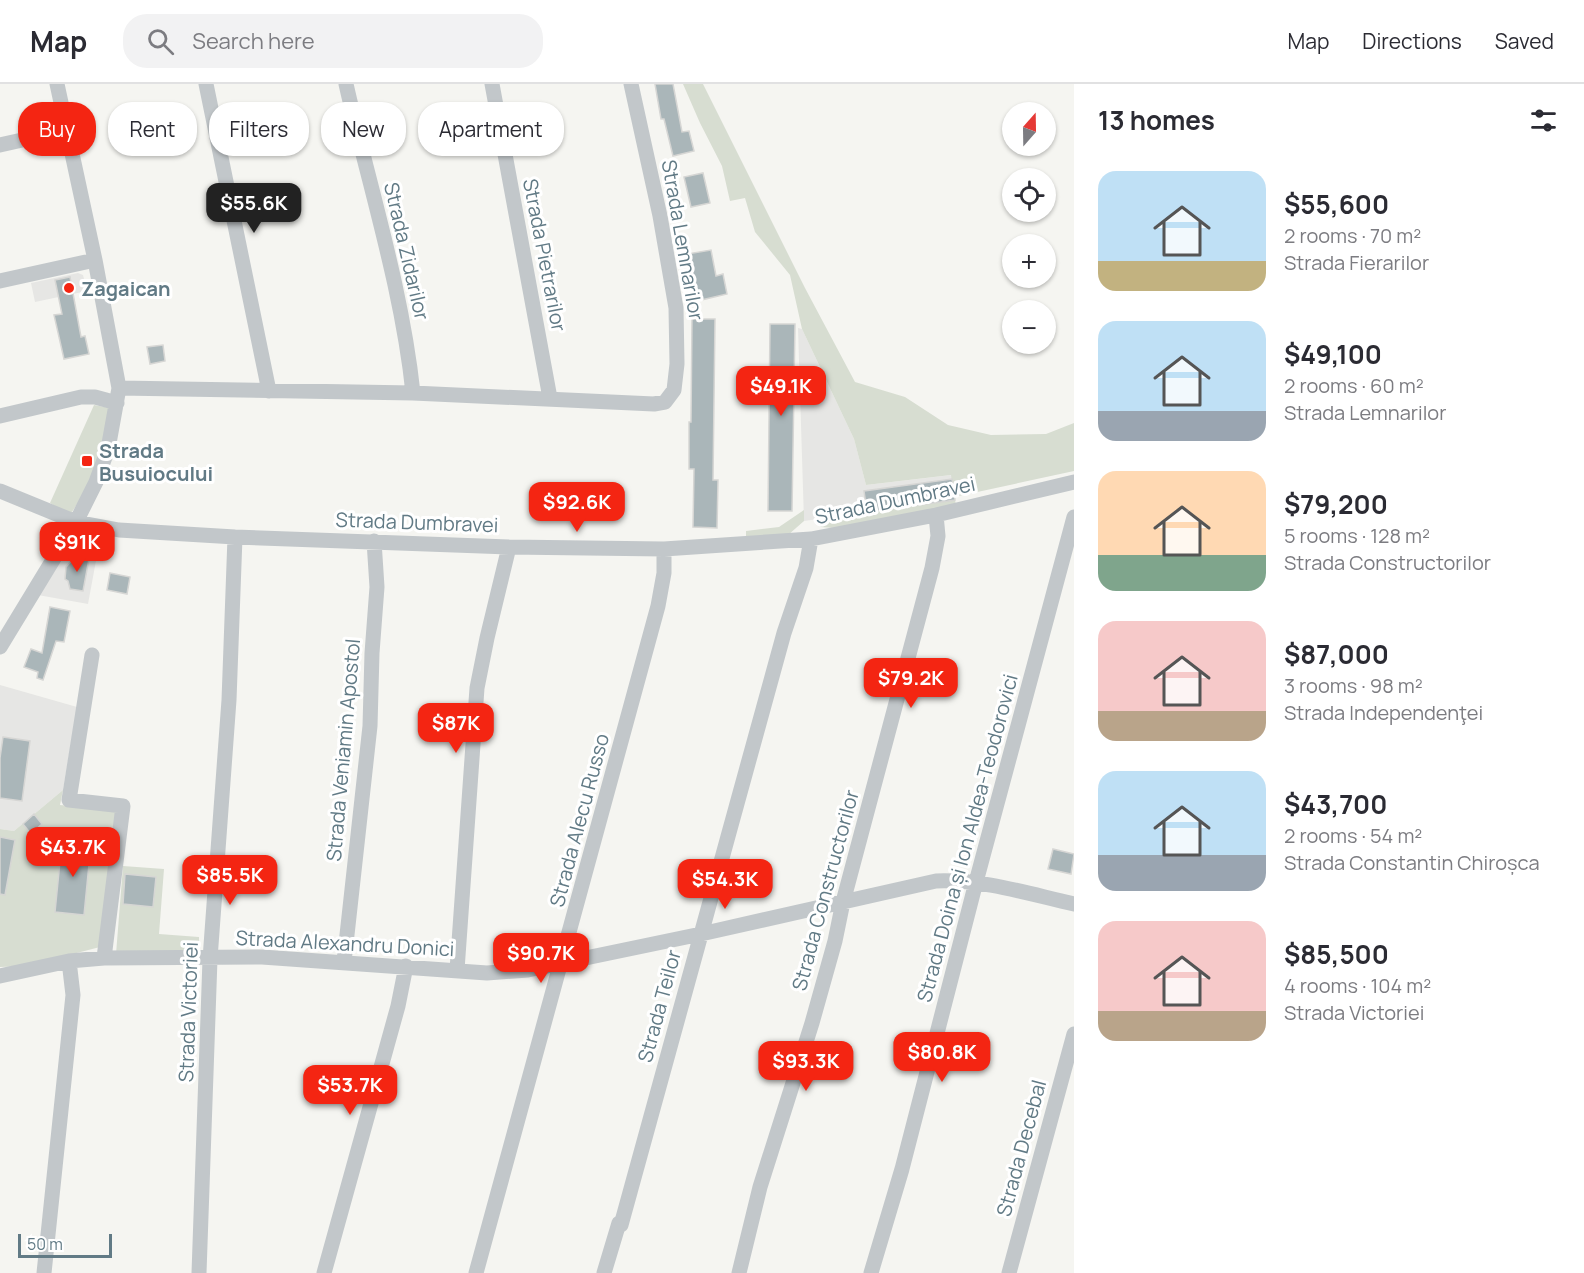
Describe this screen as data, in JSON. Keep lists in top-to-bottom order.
{
  "streets": {
    "street": [
      "Strada Lemnarilor",
      "Strada Zidarilor",
      "Strada Pietrarilor",
      "Strada Dumbravei",
      "Strada Veniamin Apostol",
      "Strada Alecu Russo",
      "Strada Doina și Ion Aldea-Teodorovici",
      "Strada Constructorilor",
      "Strada Alexandru Donici",
      "Strada Teilor",
      "Strada Victoriei",
      "Strada Decebal"
    ]
  },
  "crossings": [
    ["Strada Lemnarilor", "Strada Pietrarilor"],
    ["Strada Dumbravei", "Strada Veniamin Apostol"],
    ["Strada Dumbravei", "Strada Alecu Russo"],
    ["Strada Dumbravei", "Strada Constructorilor"],
    ["Strada Dumbravei", "Strada Teilor"],
    ["Strada Dumbravei", "Strada Victoriei"],
    ["Strada Veniamin Apostol", "Strada Alexandru Donici"],
    ["Strada Alecu Russo", "Strada Alexandru Donici"],
    ["Strada Doina și Ion Aldea-Teodorovici", "Strada Alexandru Donici"],
    ["Strada Constructorilor", "Strada Alexandru Donici"],
    ["Strada Alexandru Donici", "Strada Teilor"],
    ["Strada Alexandru Donici", "Strada Victoriei"]
  ],
  "places": {
    "other": ["Zagaican"],
    "transit": ["Strada Busuiocului"]
  },
  "scale_bar": "50 m",
  "north": "top",
  "page": {
    "header": "Map",
    "search": "Search here",
    "nav": ["Map", "Directions", "Saved"],
    "heading": "13 homes",
    "map_buttons": ["+", "−"],
    "chip": [
      "Buy",
      "Rent",
      "Filters",
      "New",
      "Apartment"
    ],
    "list": [
      {
        "name": "$55,600",
        "note": "2 rooms · 70 m² · Strada Fierarilor"
      },
      {
        "name": "$49,100",
        "note": "2 rooms · 60 m² · Strada Lemnarilor"
      },
      {
        "name": "$79,200",
        "note": "5 rooms · 128 m² · Strada Constructorilor"
      },
      {
        "name": "$87,000",
        "note": "3 rooms · 98 m² · Strada Independenţei"
      },
      {
        "name": "$43,700",
        "note": "2 rooms · 54 m² · Strada Constantin Chiroșca"
      },
      {
        "name": "$85,500",
        "note": "4 rooms · 104 m² · Strada Victoriei"
      }
    ],
    "price": [
      "$55.6K",
      "$49.1K",
      "$92.6K",
      "$91K",
      "$79.2K",
      "$87K",
      "$43.7K",
      "$85.5K",
      "$54.3K",
      "$90.7K",
      "$80.8K",
      "$93.3K",
      "$53.7K"
    ],
    "scale": "50 m"
  }
}
